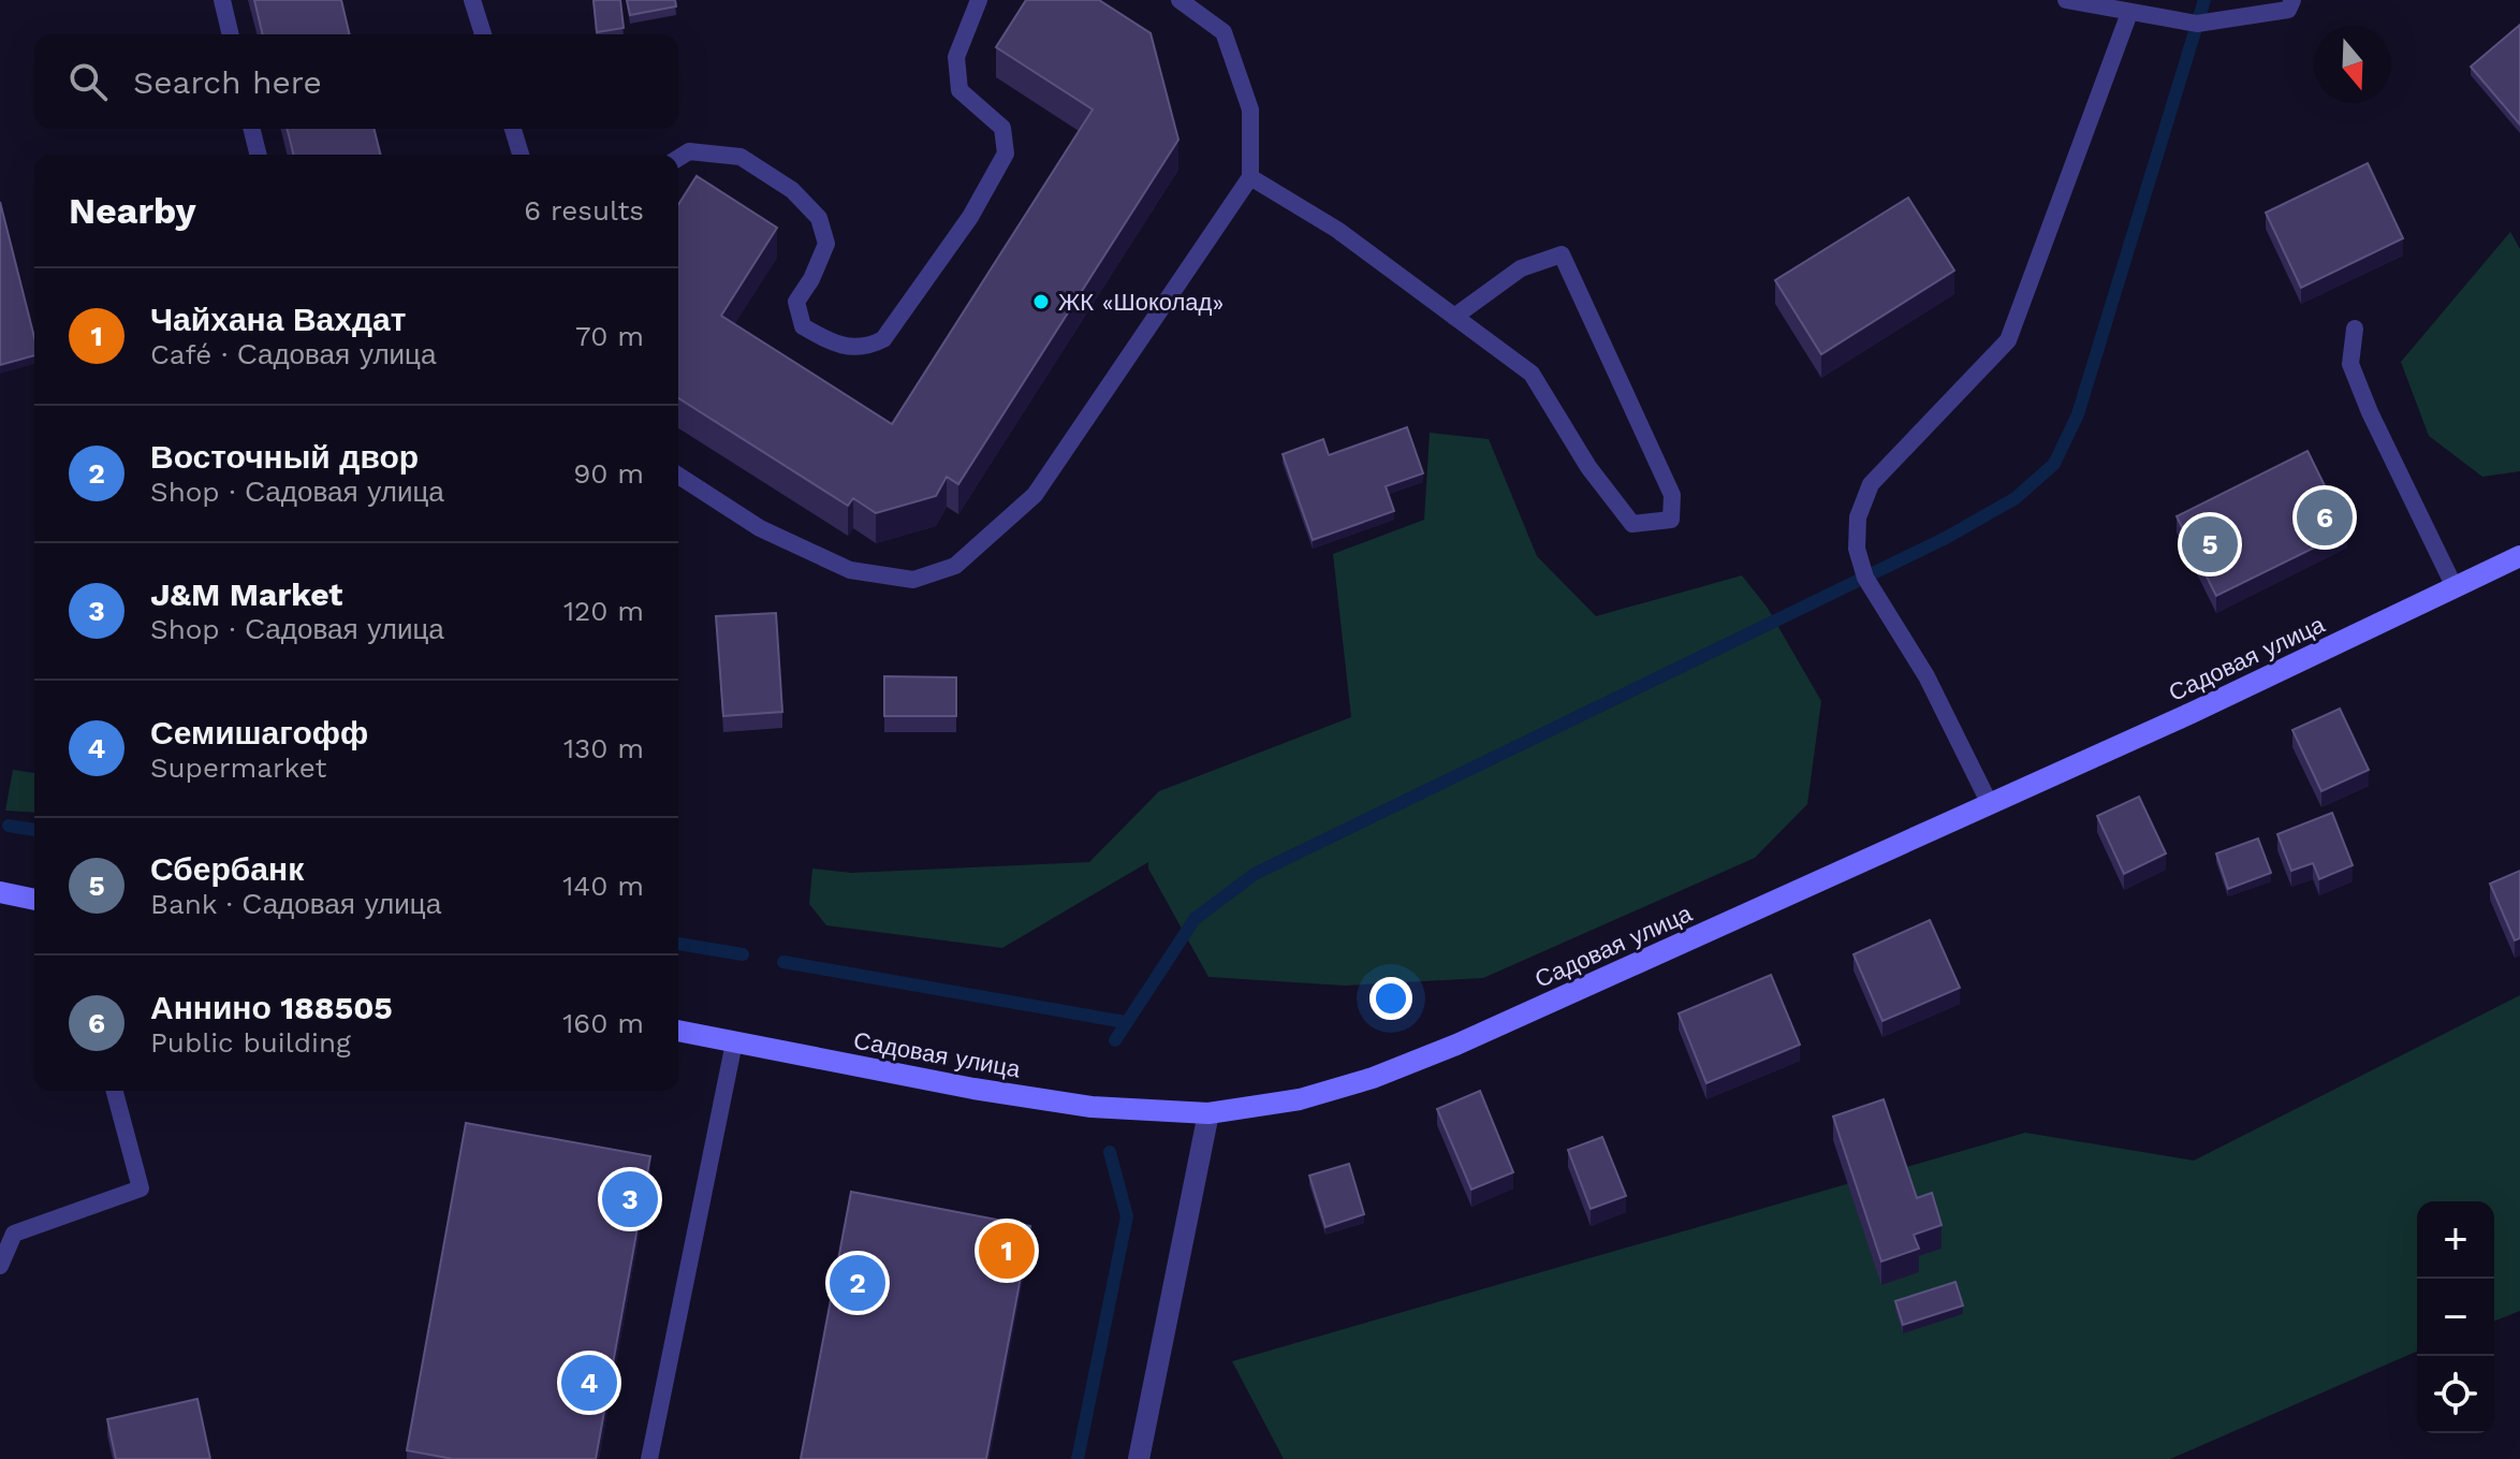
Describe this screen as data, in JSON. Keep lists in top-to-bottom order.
{
  "streets": {
    "main road": ["Садовая улица"]
  },
  "places": ["ЖК «Шоколад»"],
  "north": "bottom",
  "page": {
    "search": "Search here",
    "heading": ["Nearby", "6 results"],
    "list": [
      {
        "mark": "1",
        "name": "Чайхана Вахдат",
        "note": "Café · Садовая улица",
        "value": "70 m"
      },
      {
        "mark": "2",
        "name": "Восточный двор",
        "note": "Shop · Садовая улица",
        "value": "90 m"
      },
      {
        "mark": "3",
        "name": "J&M Market",
        "note": "Shop · Садовая улица",
        "value": "120 m"
      },
      {
        "mark": "4",
        "name": "Семишагофф",
        "note": "Supermarket",
        "value": "130 m"
      },
      {
        "mark": "5",
        "name": "Сбербанк",
        "note": "Bank · Садовая улица",
        "value": "140 m"
      },
      {
        "mark": "6",
        "name": "Аннино 188505",
        "note": "Public building",
        "value": "160 m"
      }
    ],
    "pins": [
      "6",
      "5",
      "3",
      "1",
      "2",
      "4"
    ],
    "map_buttons": ["+", "−"]
  }
}
